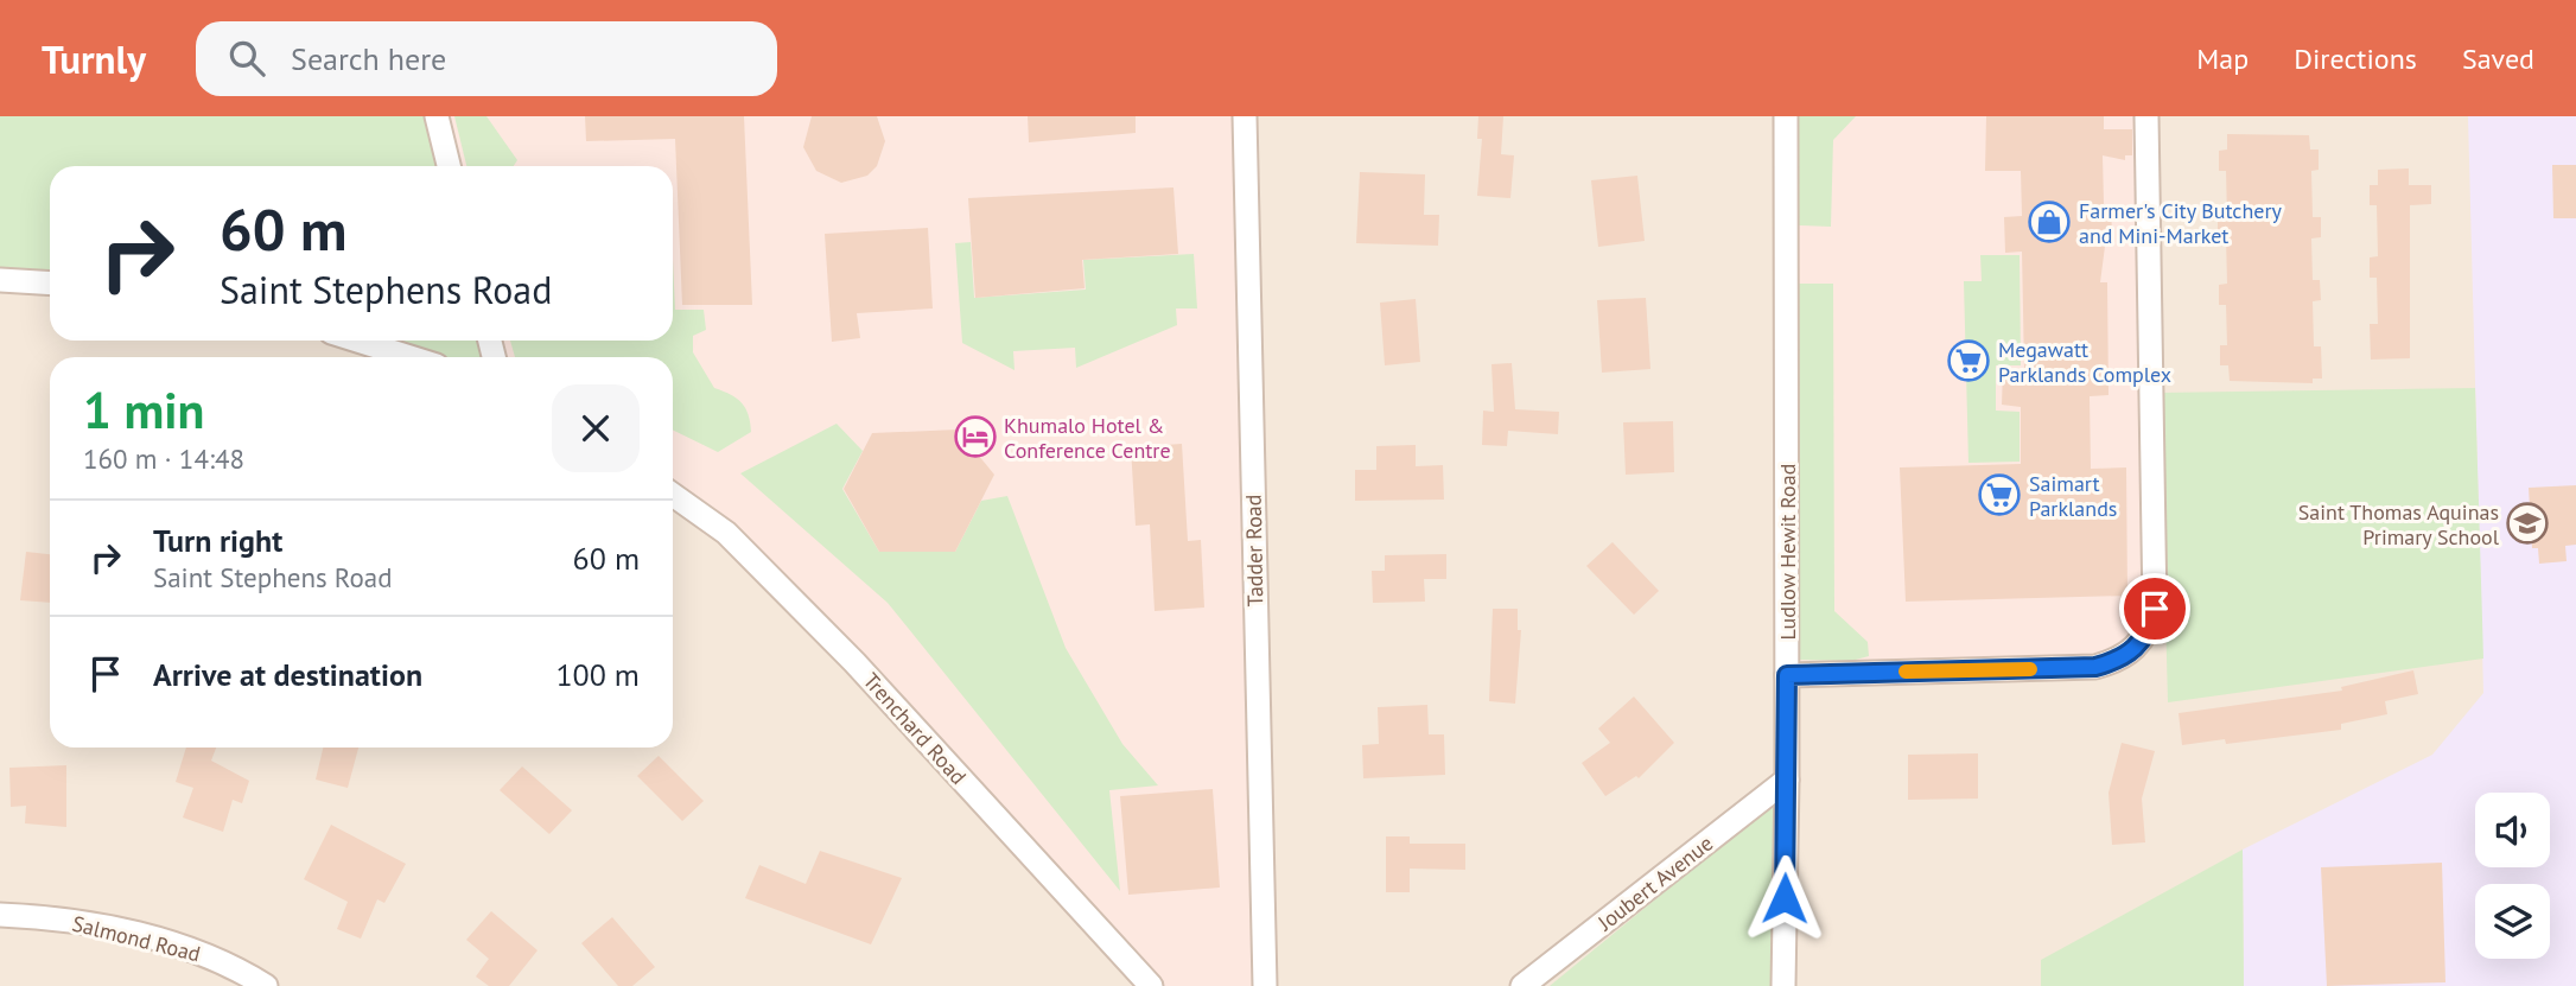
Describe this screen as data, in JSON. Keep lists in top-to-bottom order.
{
  "streets": {
    "street": [
      "Tadder Road",
      "Ludlow Hewit Road",
      "Trenchard Road",
      "Joubert Avenue",
      "Salmond Road"
    ]
  },
  "crossings": [
    ["Ludlow Hewit Road", "Joubert Avenue"]
  ],
  "places": {
    "shop": ["Farmer's City Butchery and Mini-Market"],
    "supermarket": ["Megawatt Parklands Complex", "Saimart Parklands"],
    "hotel": ["Khumalo Hotel & Conference Centre"],
    "school or university": ["Saint Thomas Aquinas Primary School"]
  },
  "page": {
    "header": "Turnly",
    "search": "Search here",
    "nav": ["Map", "Directions", "Saved"],
    "turn": ["60 m", "Saint Stephens Road"],
    "heading": ["1 min", "160 m · 14:48"],
    "list": [
      {
        "name": "Turn right",
        "note": "Saint Stephens Road",
        "value": "60 m"
      },
      {
        "name": "Arrive at destination",
        "value": "100 m"
      }
    ]
  }
}
